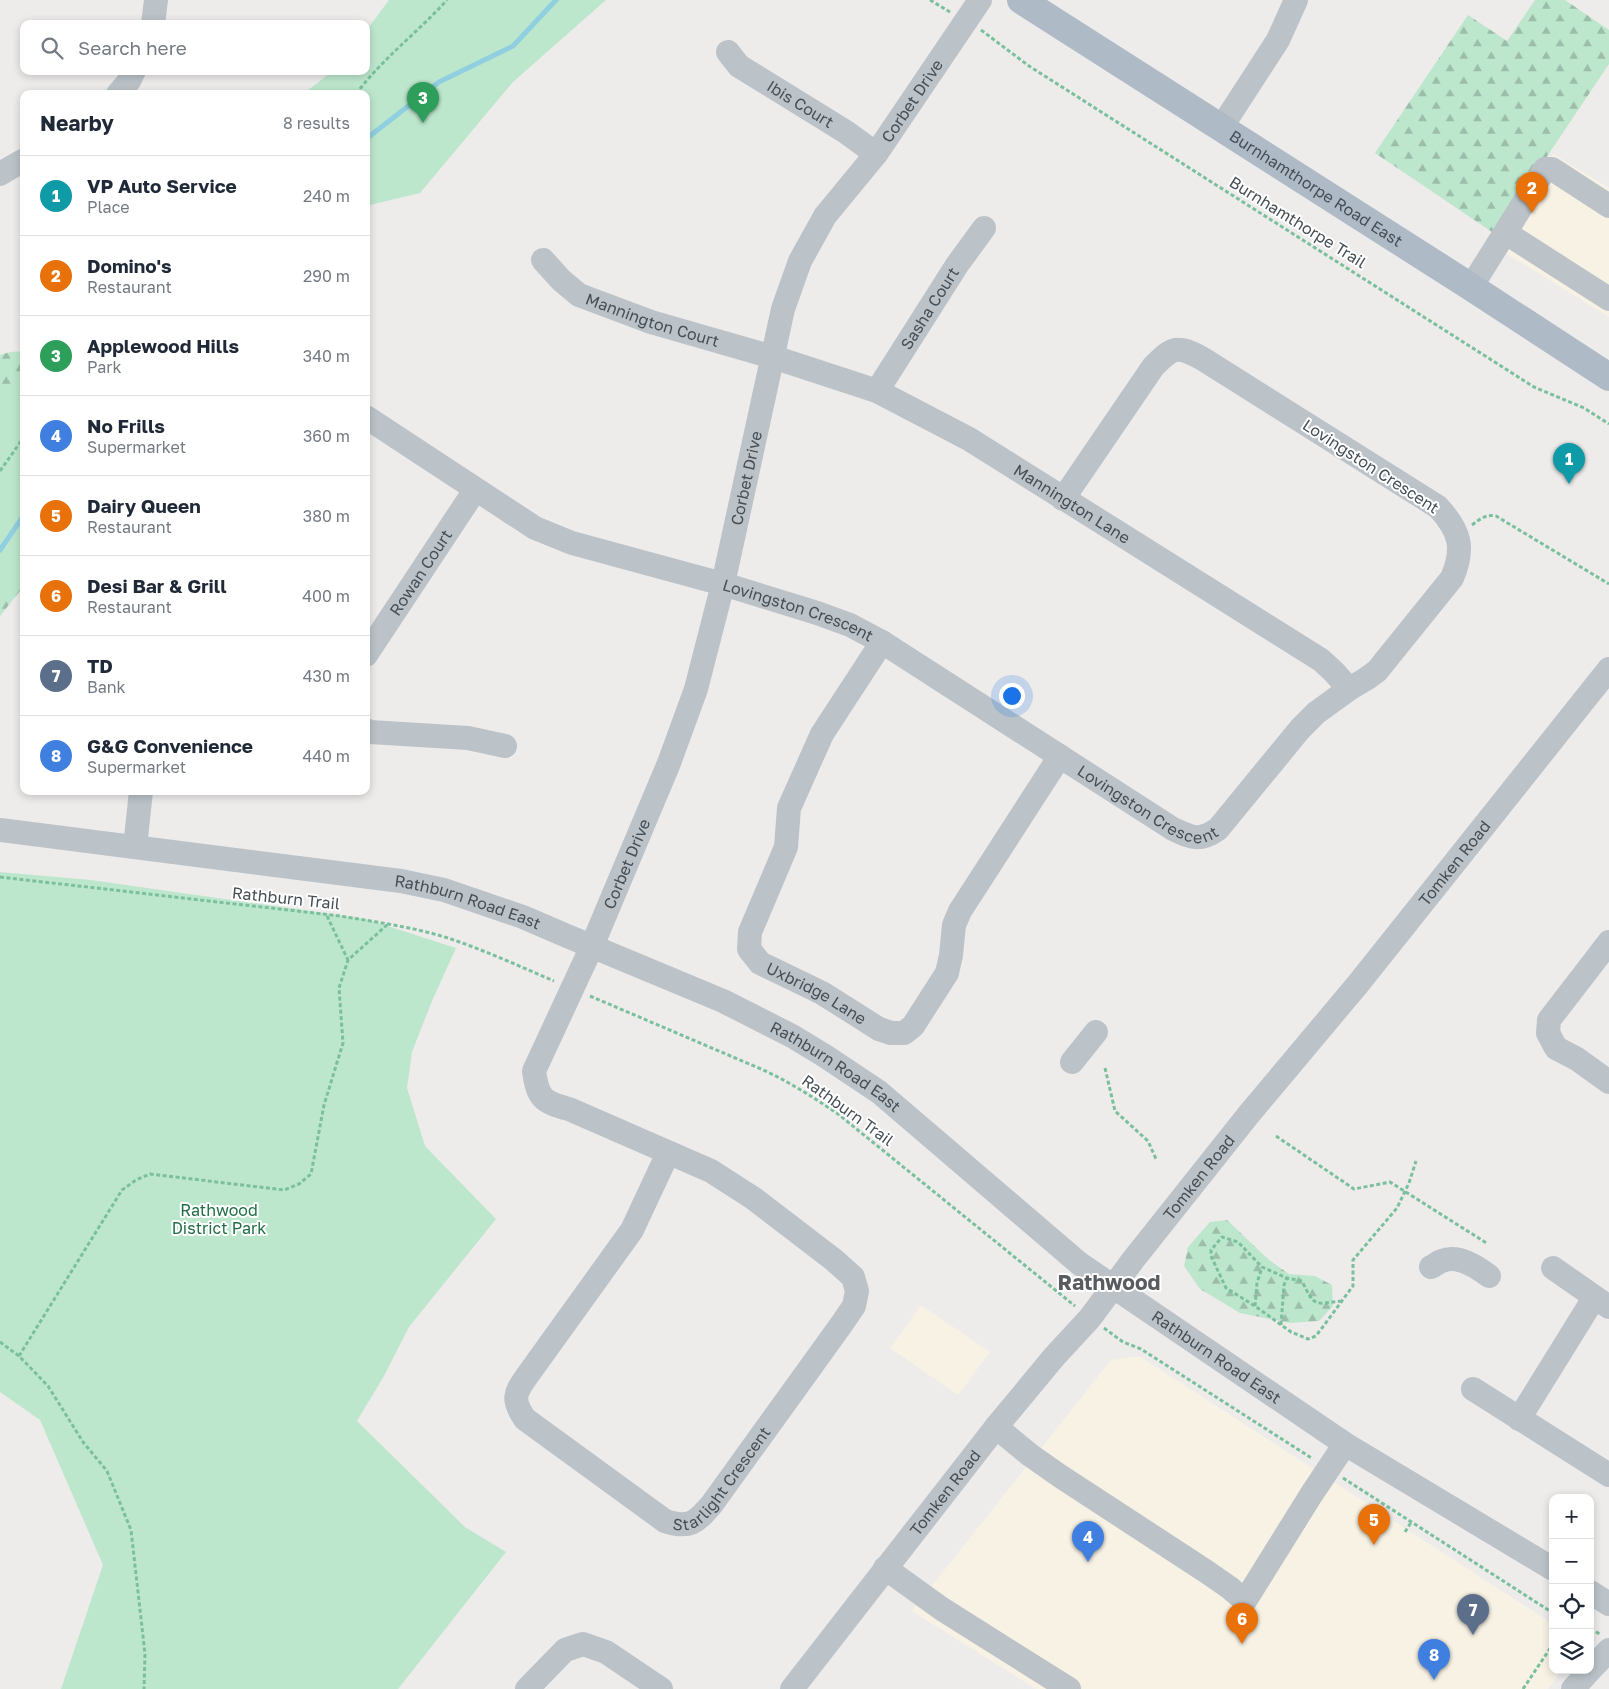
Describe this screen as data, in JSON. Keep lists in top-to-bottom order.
{
  "streets": {
    "main road": ["Burnhamthorpe Road East"],
    "street": [
      "Corbet Drive",
      "Ibis Court",
      "Sasha Court",
      "Mannington Court",
      "Lovingston Crescent",
      "Mannington Lane",
      "Rowan Court",
      "Tomken Road",
      "Rathburn Road East",
      "Uxbridge Lane",
      "Starlight Crescent"
    ],
    "path": ["Burnhamthorpe Trail", "Rathburn Trail"]
  },
  "crossings": [
    ["Corbet Drive", "Ibis Court"],
    ["Corbet Drive", "Mannington Court"],
    ["Corbet Drive", "Lovingston Crescent"],
    ["Corbet Drive", "Mannington Lane"],
    ["Corbet Drive", "Rathburn Trail"],
    ["Corbet Drive", "Rathburn Road East"],
    ["Corbet Drive", "Starlight Crescent"],
    ["Sasha Court", "Mannington Lane"],
    ["Mannington Court", "Mannington Lane"],
    ["Lovingston Crescent", "Mannington Lane"],
    ["Lovingston Crescent", "Rowan Court"],
    ["Lovingston Crescent", "Uxbridge Lane"],
    ["Tomken Road", "Rathburn Road East"],
    ["Rathburn Trail", "Starlight Crescent"]
  ],
  "districts": ["Rathwood"],
  "parks": ["Rathwood District Park"],
  "page": {
    "search": "Search here",
    "pins": [
      "3",
      "2",
      "1",
      "5",
      "4",
      "7",
      "6",
      "8"
    ],
    "heading": ["Nearby", "8 results"],
    "list": [
      {
        "mark": "1",
        "name": "VP Auto Service",
        "note": "Place",
        "value": "240 m"
      },
      {
        "mark": "2",
        "name": "Domino's",
        "note": "Restaurant",
        "value": "290 m"
      },
      {
        "mark": "3",
        "name": "Applewood Hills",
        "note": "Park",
        "value": "340 m"
      },
      {
        "mark": "4",
        "name": "No Frills",
        "note": "Supermarket",
        "value": "360 m"
      },
      {
        "mark": "5",
        "name": "Dairy Queen",
        "note": "Restaurant",
        "value": "380 m"
      },
      {
        "mark": "6",
        "name": "Desi Bar & Grill",
        "note": "Restaurant",
        "value": "400 m"
      },
      {
        "mark": "7",
        "name": "TD",
        "note": "Bank",
        "value": "430 m"
      },
      {
        "mark": "8",
        "name": "G&G Convenience",
        "note": "Supermarket",
        "value": "440 m"
      }
    ],
    "map_buttons": ["+", "−"]
  }
}
